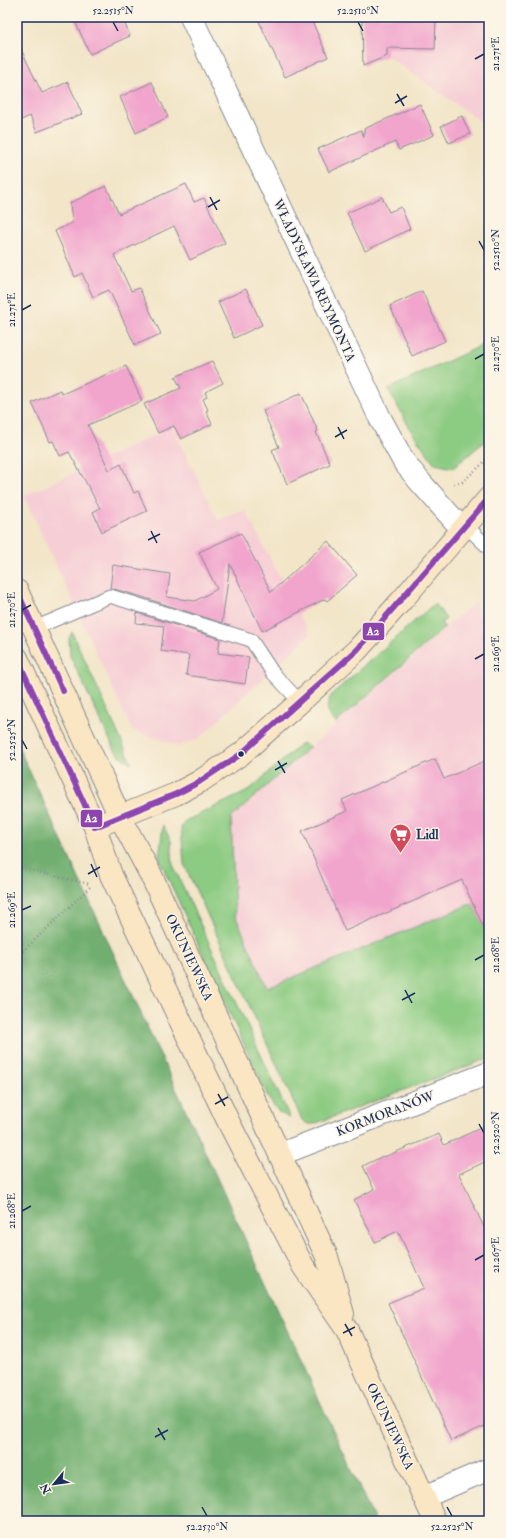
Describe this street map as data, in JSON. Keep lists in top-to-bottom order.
{
  "streets": {
    "main road": ["OKUNIEWSKA"],
    "street": ["WŁADYSŁAWA REYMONTA", "KORMORANÓW"]
  },
  "crossings": [
    ["OKUNIEWSKA", "KORMORANÓW"]
  ],
  "places": {
    "supermarket": ["Lidl"]
  },
  "lines": ["transit line A2"],
  "north": "bottom left",
  "coordinates": [
    "52.2515°N",
    "52.2510°N",
    "21.271°E",
    "21.270°E",
    "21.269°E",
    "52.2525°N",
    "21.268°E",
    "52.2520°N",
    "21.267°E",
    "52.2530°N"
  ]
}
